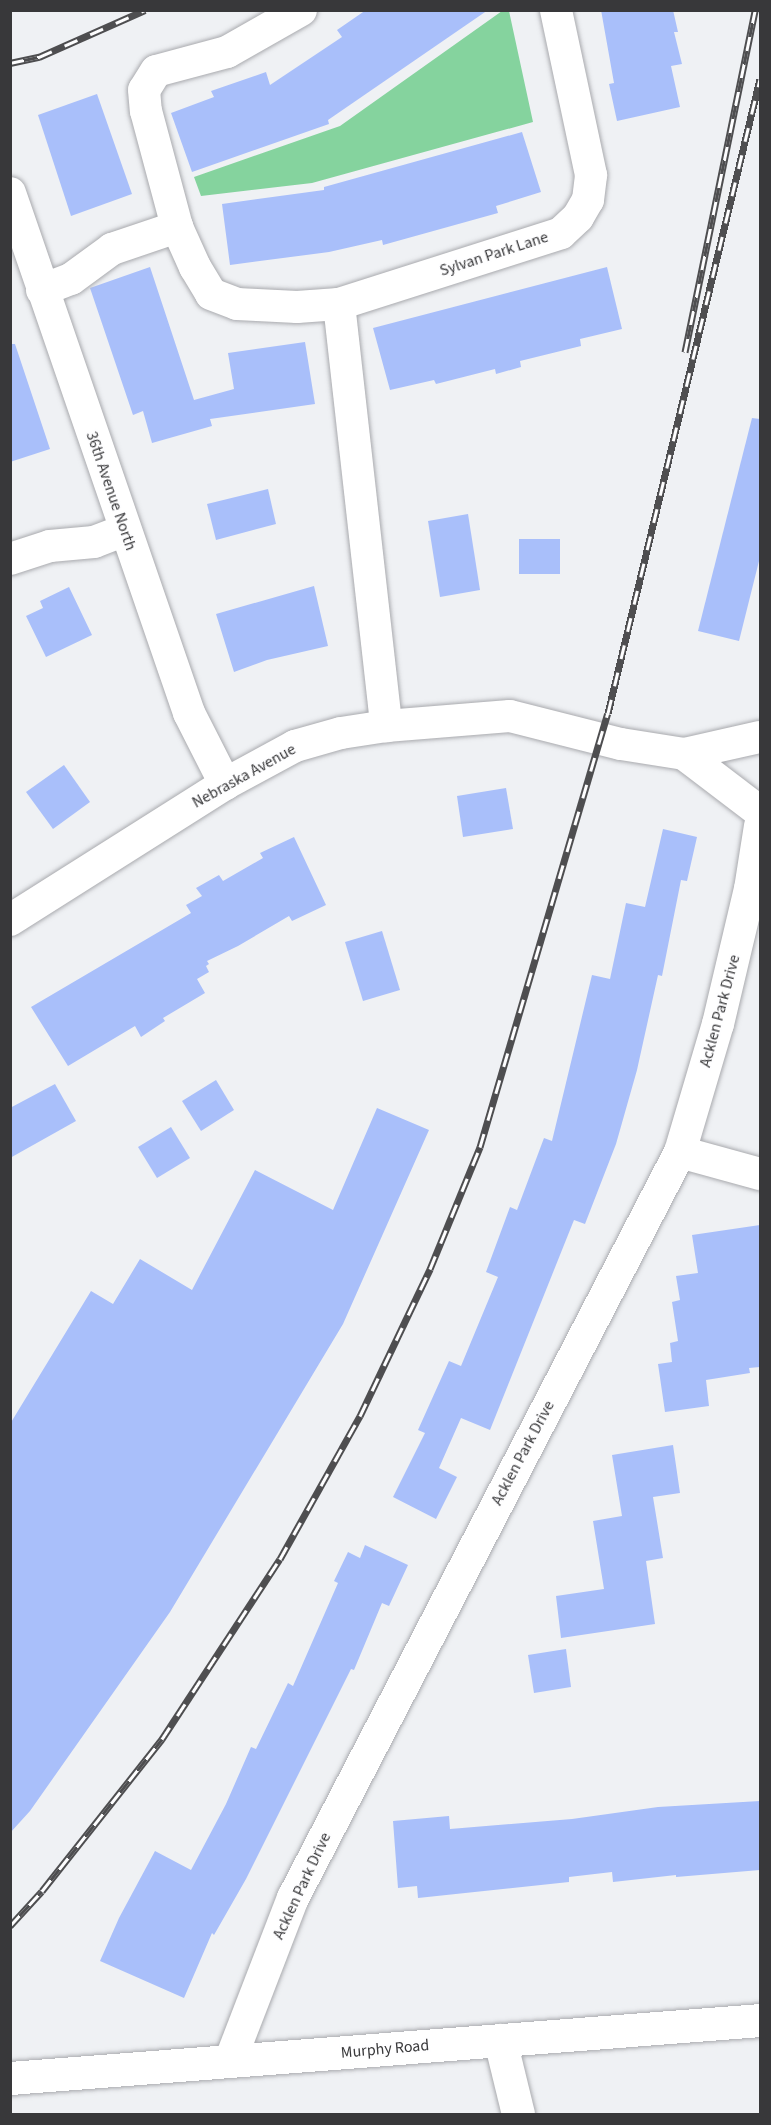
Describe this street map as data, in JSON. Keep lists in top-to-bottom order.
{
  "streets": {
    "main road": ["Murphy Road"],
    "street": [
      "Sylvan Park Lane",
      "36th Avenue North",
      "Nebraska Avenue",
      "Acklen Park Drive"
    ]
  },
  "crossings": [
    ["36th Avenue North", "Nebraska Avenue"],
    ["Acklen Park Drive", "Murphy Road"]
  ]
}
